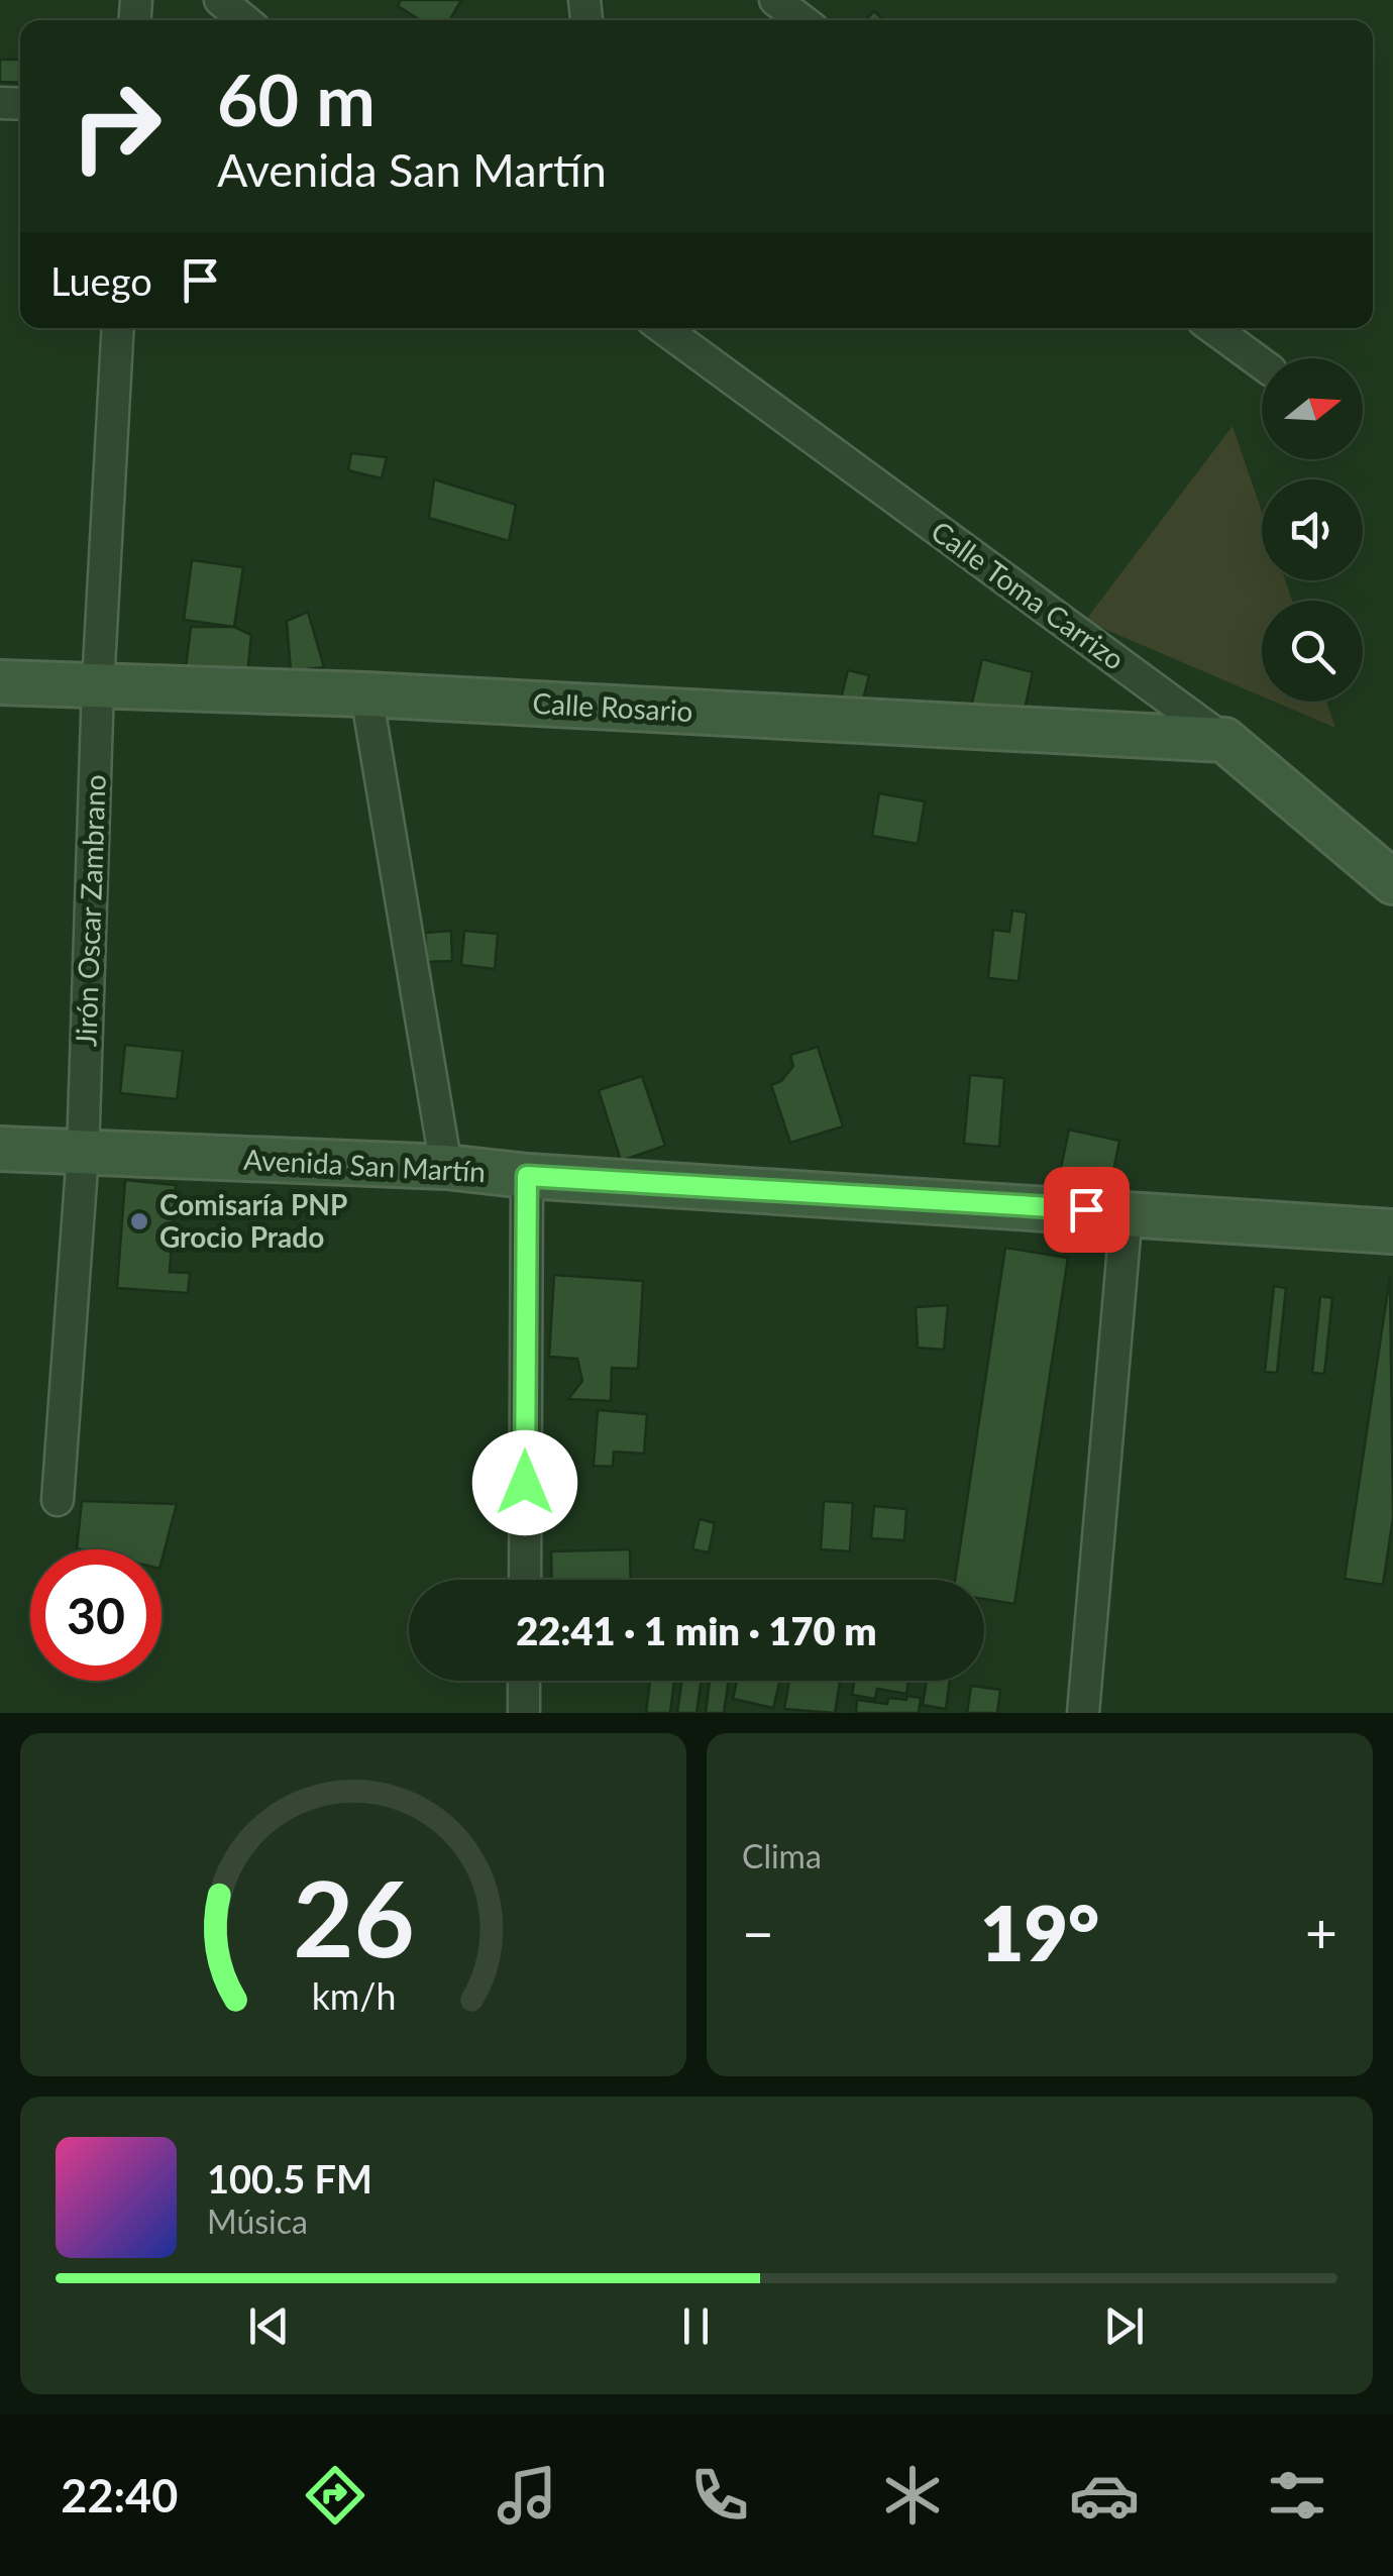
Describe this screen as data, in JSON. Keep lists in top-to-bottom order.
{
  "streets": {
    "main road": ["Calle Toma Carrizo", "Calle Rosario", "Avenida San Martín"],
    "street": ["Jirón Oscar Zambrano"]
  },
  "crossings": [
    ["Calle Toma Carrizo", "Calle Rosario"],
    ["Calle Rosario", "Jirón Oscar Zambrano"],
    ["Jirón Oscar Zambrano", "Avenida San Martín"]
  ],
  "places": ["Comisaría PNP Grocio Prado"],
  "north": "right",
  "page": {
    "turn": ["60 m", "Avenida San Martín"],
    "then": "Luego",
    "limit": "30",
    "trip": "22:41 · 1 min · 170 m",
    "tile": "Clima",
    "heat": ["−", "19°", "+"],
    "song": ["100.5 FM", "Música"],
    "tabs": "22:40",
    "gauge": ["26", "km/h"]
  }
}
